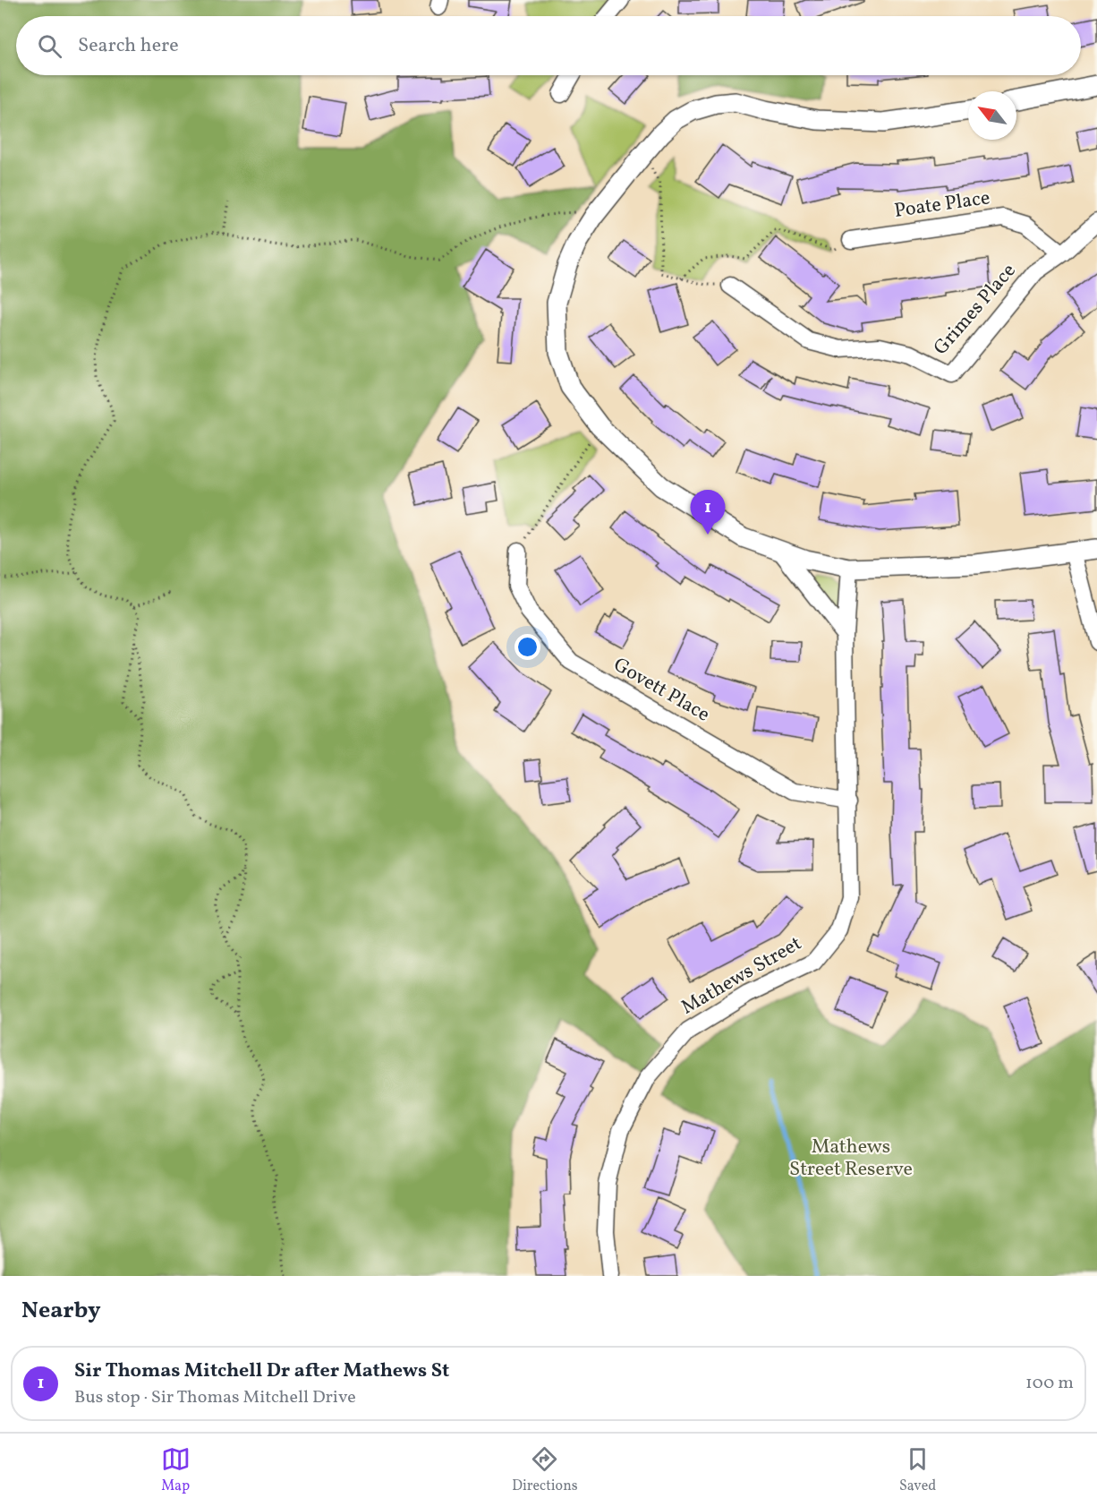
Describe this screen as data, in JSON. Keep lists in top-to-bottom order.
{
  "streets": {
    "street": [
      "Poate Place",
      "Grimes Place",
      "Govett Place",
      "Mathews Street"
    ]
  },
  "crossings": [
    ["Poate Place", "Grimes Place"],
    ["Govett Place", "Mathews Street"]
  ],
  "parks": ["Mathews Street Reserve"],
  "north": "top left",
  "page": {
    "search": "Search here",
    "pins": "1",
    "heading": "Nearby",
    "list": [
      {
        "mark": "1",
        "name": "Sir Thomas Mitchell Dr after Mathews St",
        "note": "Bus stop · Sir Thomas Mitchell Drive",
        "value": "100 m"
      }
    ],
    "nav": ["Map", "Directions", "Saved"]
  }
}
